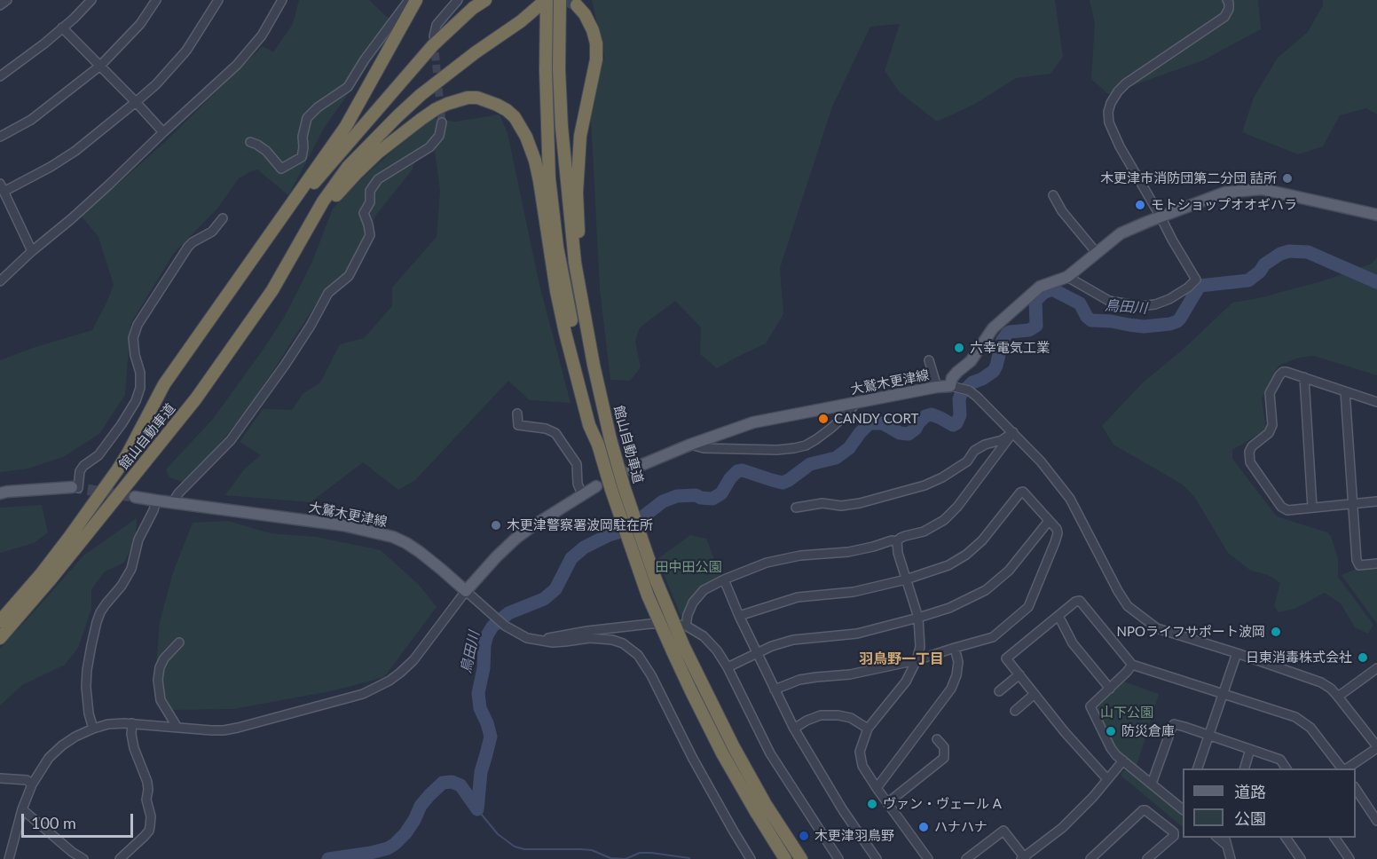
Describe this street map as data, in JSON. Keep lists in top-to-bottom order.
{
  "streets": {
    "highway": ["館山自動車道"],
    "main road": ["大鷲木更津線"]
  },
  "districts": ["羽鳥野一丁目"],
  "water": ["鳥田川"],
  "parks": ["田中田公園", "山下公園"],
  "places": [
    "木更津市消防団第二分団 詰所",
    "モトショップオオギハラ",
    "六幸電気工業",
    "CANDY CORT",
    "木更津警察署波岡駐在所",
    "NPOライフサポート波岡",
    "日東消毒株式会社",
    "防災倉庫",
    "ヴァン・ヴェール A",
    "ハナハナ",
    "木更津羽鳥野"
  ],
  "legend": ["道路", "公園"],
  "scale_bar": "100 m"
}
